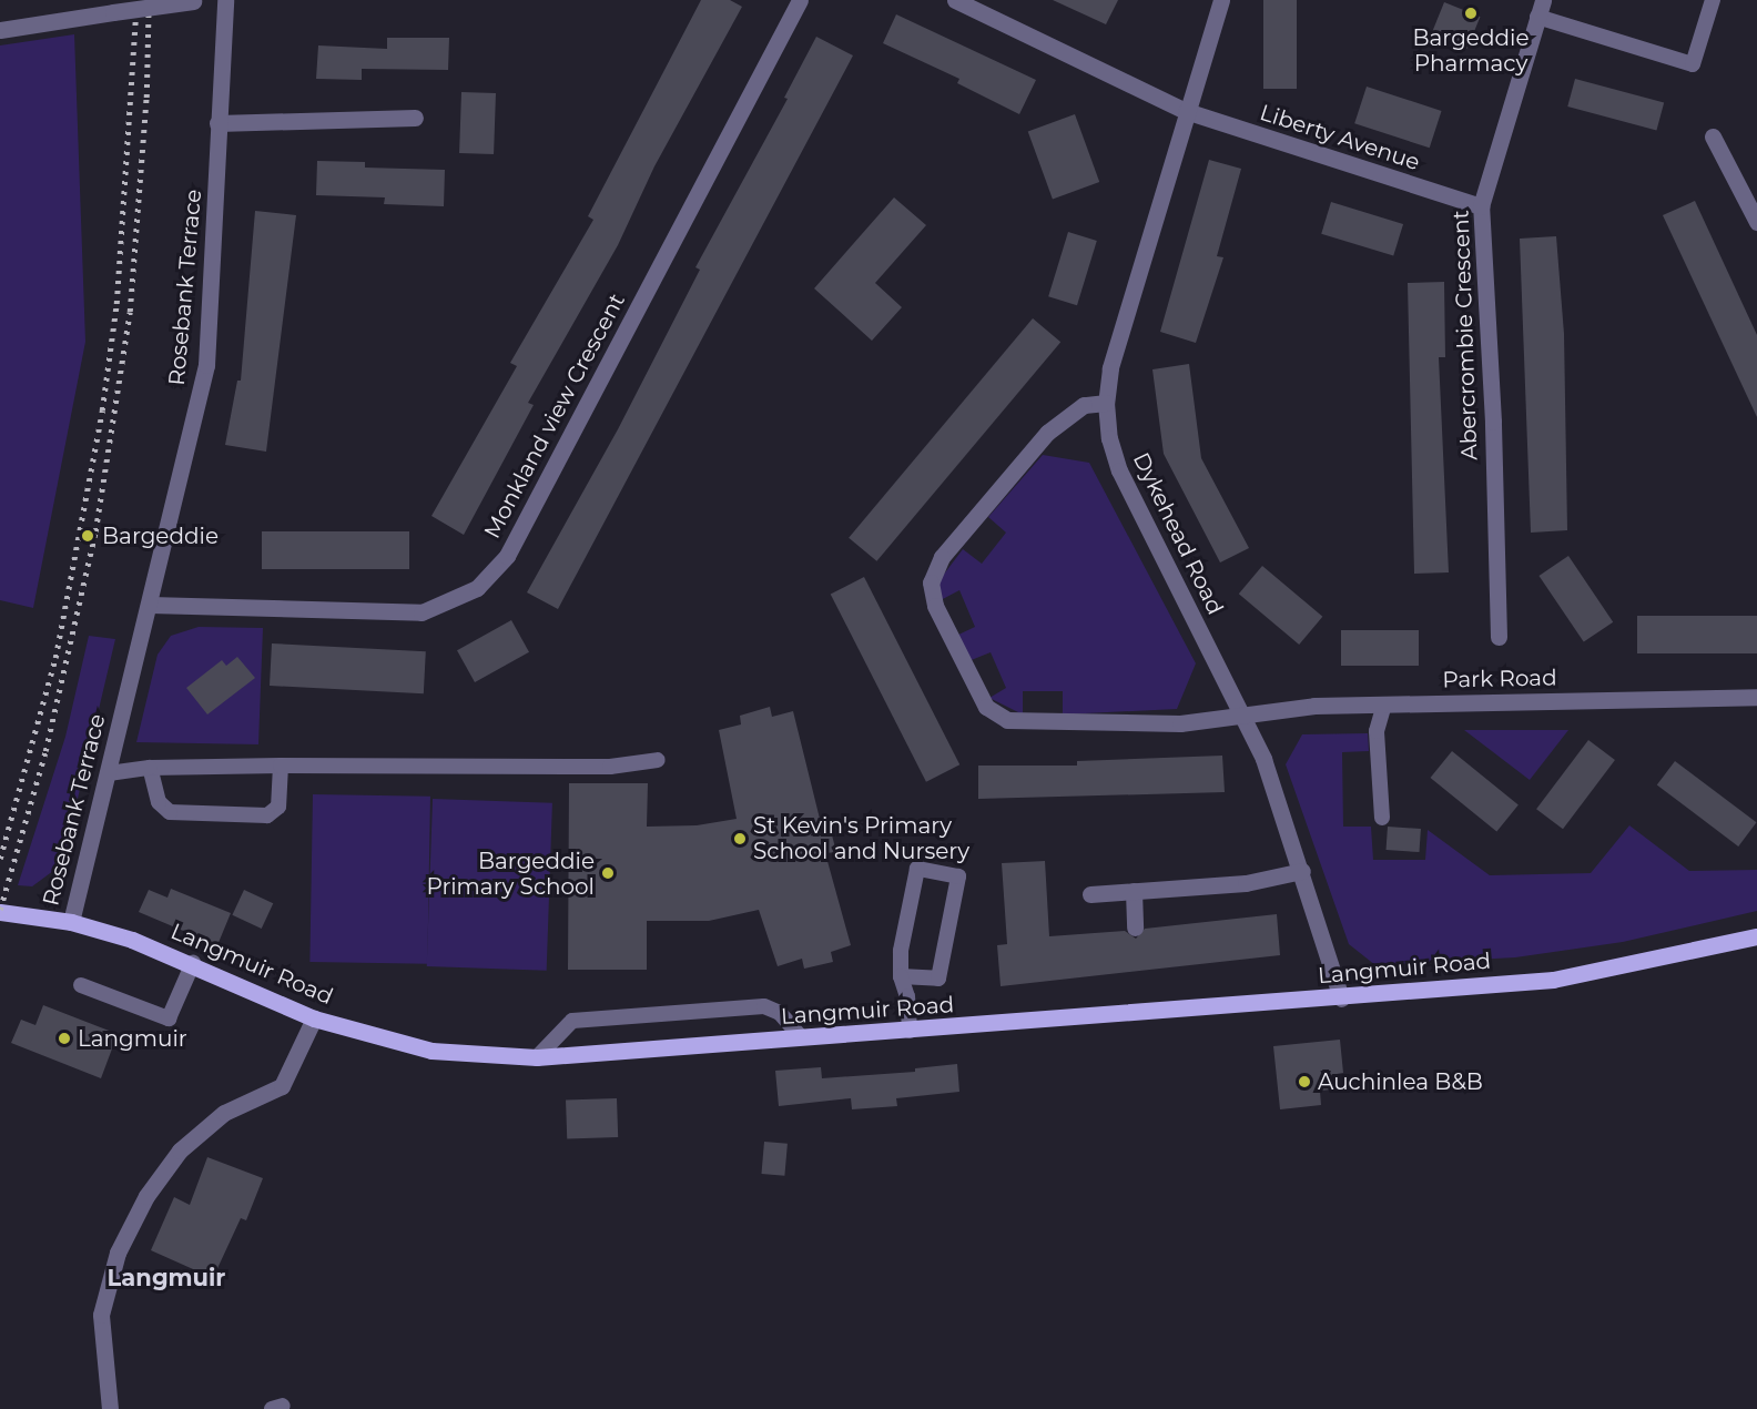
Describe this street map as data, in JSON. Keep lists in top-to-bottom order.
{
  "streets": {
    "main road": ["Langmuir Road"],
    "street": [
      "Liberty Avenue",
      "Rosebank Terrace",
      "Abercrombie Crescent",
      "Monkland view Crescent",
      "Dykehead Road",
      "Park Road"
    ]
  },
  "crossings": [
    ["Liberty Avenue", "Abercrombie Crescent"],
    ["Liberty Avenue", "Dykehead Road"],
    ["Rosebank Terrace", "Monkland view Crescent"],
    ["Rosebank Terrace", "Langmuir Road"],
    ["Dykehead Road", "Park Road"],
    ["Dykehead Road", "Langmuir Road"]
  ],
  "districts": ["Langmuir"],
  "places": [
    "Bargeddie Pharmacy",
    "Bargeddie",
    "St Kevin's Primary School and Nursery",
    "Bargeddie Primary School",
    "Langmuir",
    "Auchinlea B&B"
  ]
}
